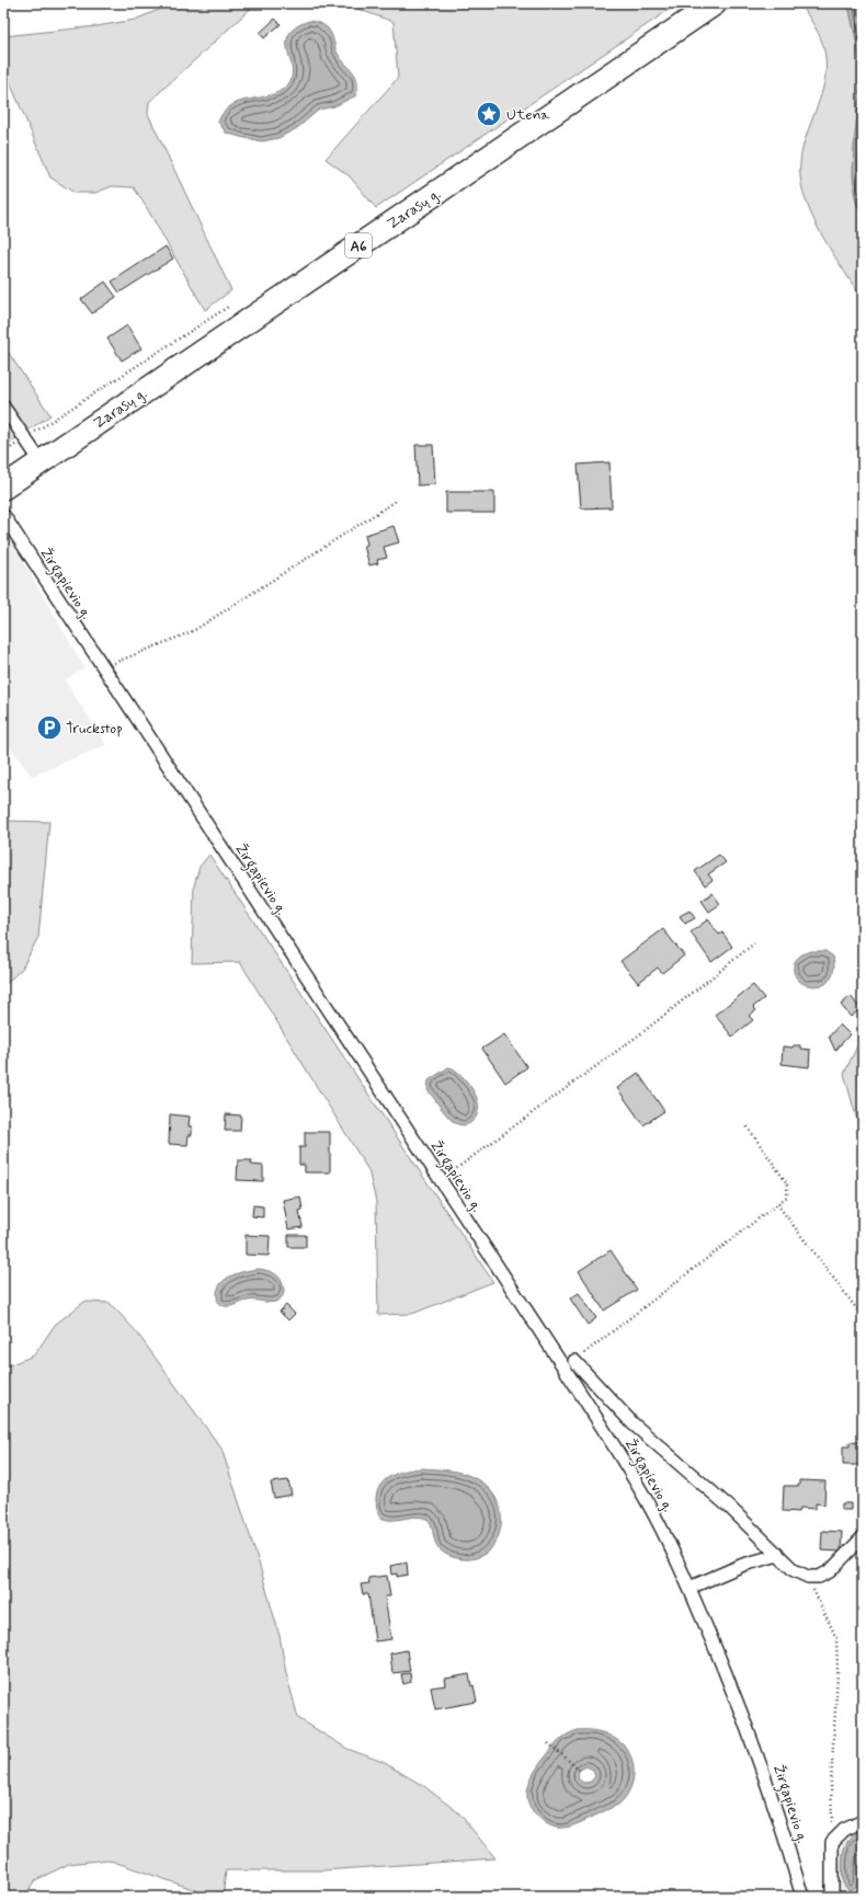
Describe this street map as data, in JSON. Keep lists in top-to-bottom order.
{
  "streets": {
    "highway": ["Zarasų g.", "A6"],
    "street": ["Žirgapievio g."]
  },
  "places": {
    "place": ["Utena"],
    "parking": ["Truckstop"]
  }
}
